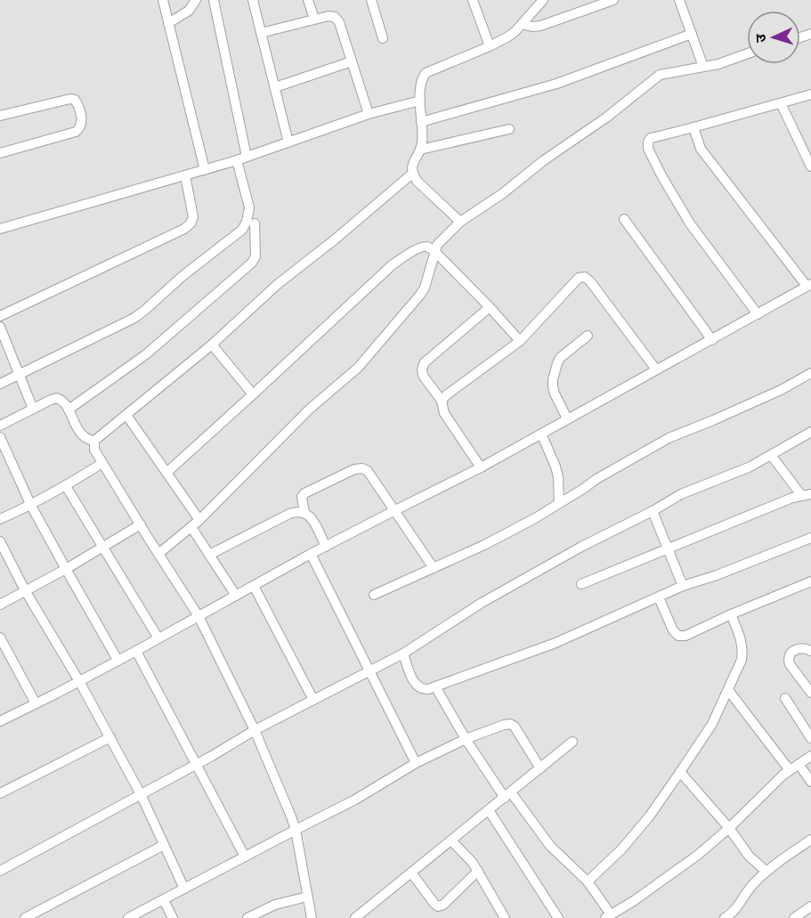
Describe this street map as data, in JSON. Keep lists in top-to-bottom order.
{
  "north": "left"
}
